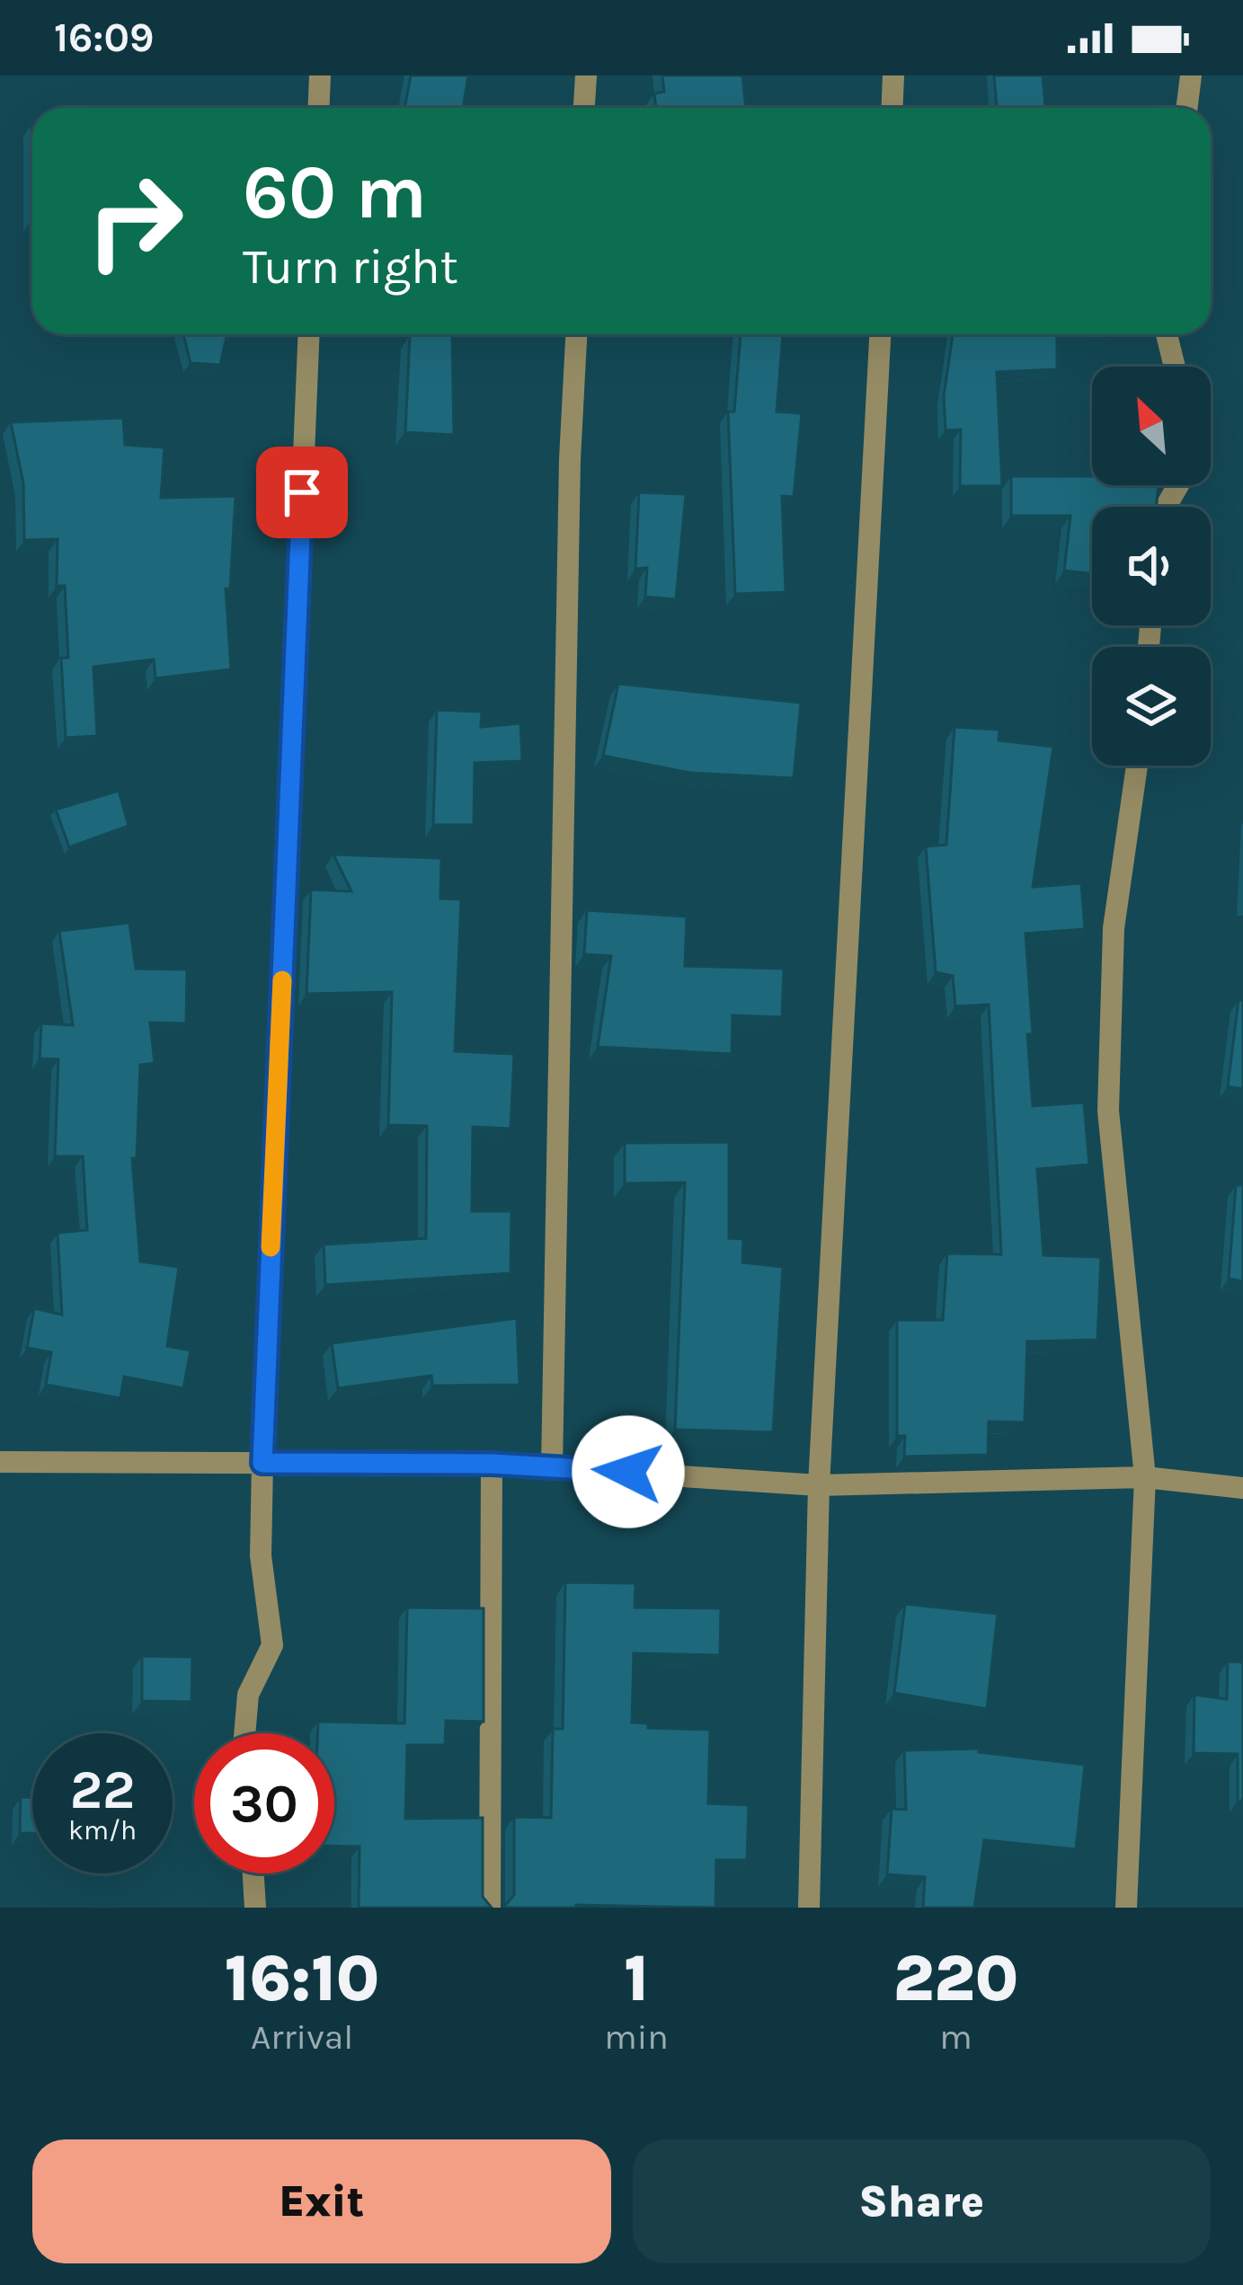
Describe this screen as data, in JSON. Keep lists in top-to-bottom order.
{
  "north": "top left",
  "page": {
    "status": "16:09",
    "turn": ["60 m", "Turn right"],
    "speed": "22 km/h",
    "limit": "30",
    "eta": [
      "16:10",
      "Arrival",
      "1",
      "min",
      "220",
      "m"
    ],
    "buttons": ["Exit", "Share"]
  }
}
